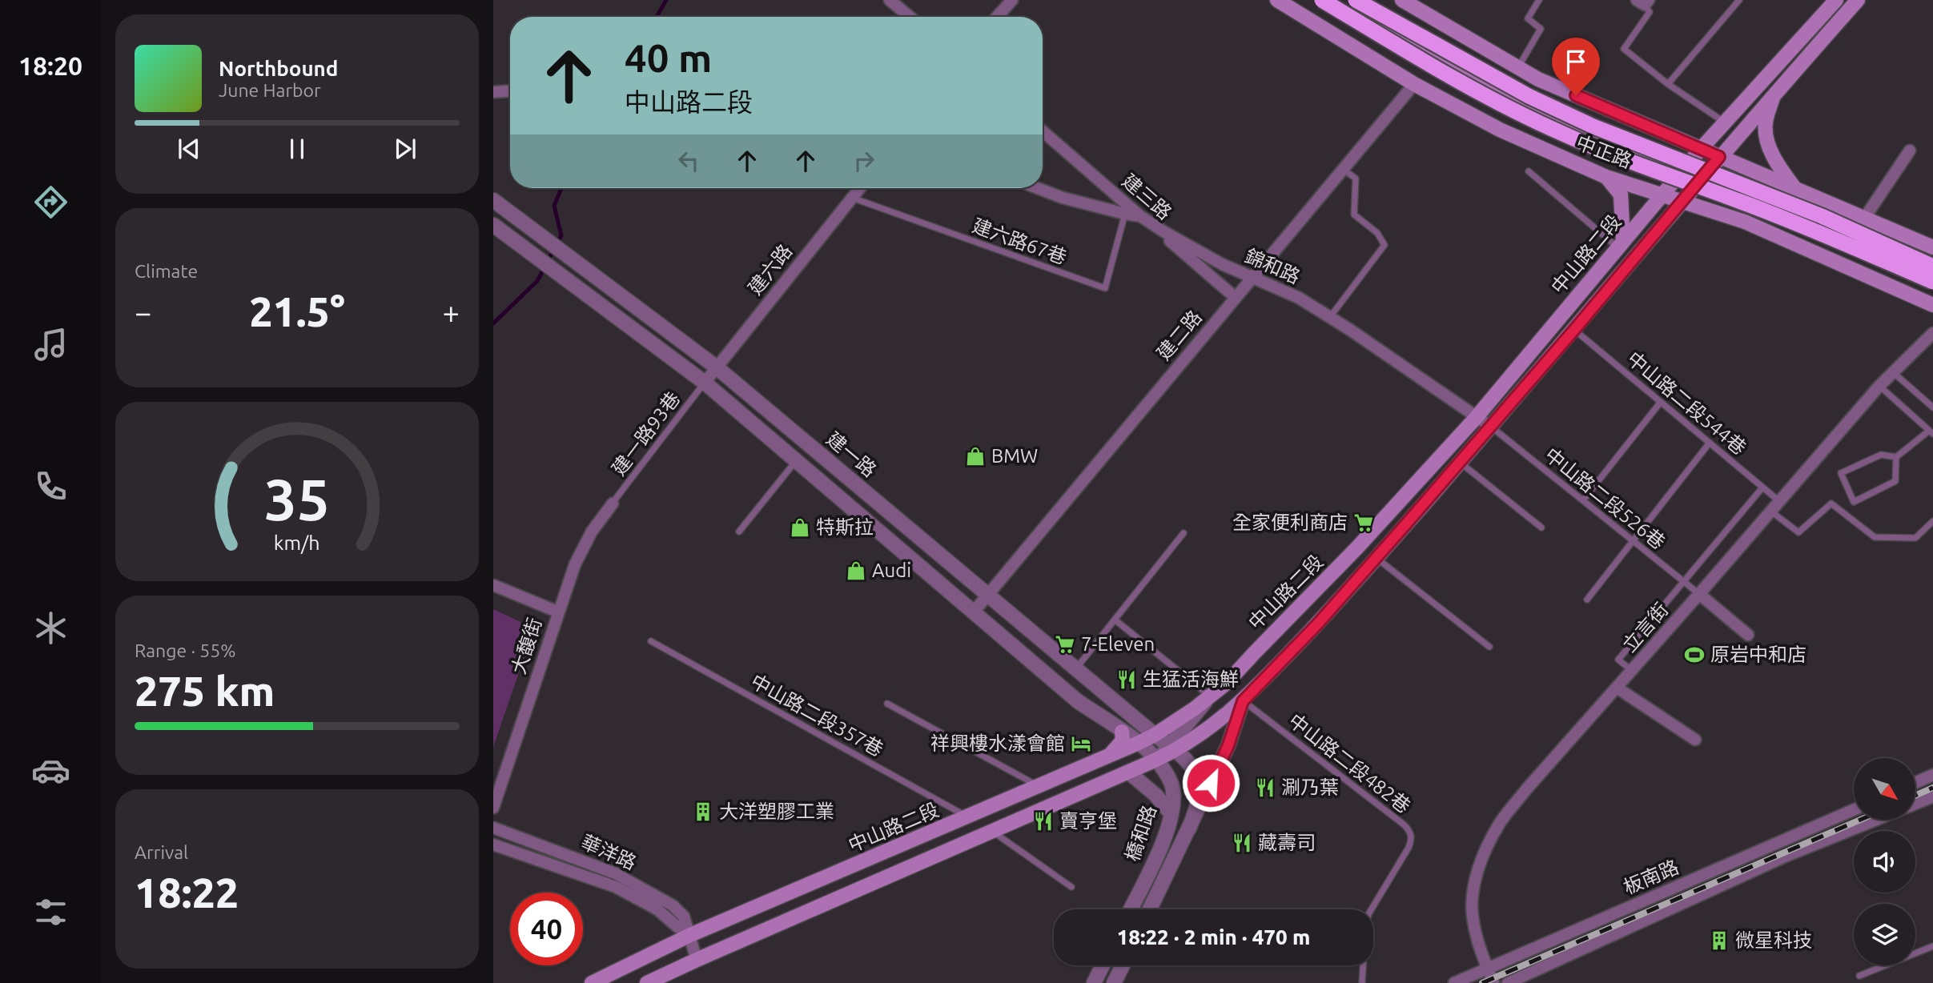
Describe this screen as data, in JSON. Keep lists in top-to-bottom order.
{
  "streets": {
    "main road": ["中正路", "中山路二段"],
    "street": [
      "建三路",
      "錦和路",
      "建六路",
      "建二路",
      "建一路",
      "立言街",
      "大馥街",
      "橋和路",
      "華洋路",
      "板南路"
    ],
    "lane": [
      "建六路67巷",
      "中山路二段544巷",
      "建一路93巷",
      "中山路二段526巷",
      "中山路二段357巷",
      "中山路二段482巷"
    ]
  },
  "crossings": [
    ["中正路", "中山路二段"],
    ["中正路", "建二路"],
    ["建三路", "錦和路"],
    ["建三路", "建二路"],
    ["建六路67巷", "錦和路"],
    ["建六路67巷", "建六路"],
    ["中山路二段", "錦和路"],
    ["中山路二段", "中山路二段544巷"],
    ["中山路二段", "建一路"],
    ["中山路二段", "中山路二段526巷"],
    ["中山路二段", "中山路二段357巷"],
    ["中山路二段", "中山路二段482巷"],
    ["中山路二段", "橋和路"],
    ["中山路二段", "華洋路"],
    ["錦和路", "建二路"],
    ["錦和路", "中山路二段526巷"],
    ["建六路", "建一路93巷"],
    ["建六路", "建一路"],
    ["建二路", "建一路"],
    ["中山路二段544巷", "立言街"],
    ["建一路93巷", "建一路"],
    ["建一路93巷", "大馥街"],
    ["建一路", "橋和路"],
    ["中山路二段526巷", "立言街"],
    ["立言街", "板南路"],
    ["中山路二段482巷", "橋和路"]
  ],
  "places": {
    "shop": ["BMW", "特斯拉", "Audi"],
    "supermarket": ["全家便利商店", "7-Eleven"],
    "sports": ["原岩中和店"],
    "restaurant": [
      "生猛活海鮮",
      "涮乃葉",
      "賣亨堡",
      "藏壽司"
    ],
    "hotel": ["祥興樓水漾會館"],
    "building": ["大洋塑膠工業", "微星科技"]
  },
  "north": "bottom right",
  "page": {
    "tabs": "18:20",
    "turn": ["40 m", "中山路二段"],
    "song": ["Northbound", "June Harbor"],
    "tile": [
      "Climate",
      ["Range · 55%", "275 km"],
      ["Arrival", "18:22"]
    ],
    "heat": ["−", "21.5°", "+"],
    "limit": "40",
    "trip": "18:22 · 2 min · 470 m",
    "gauge": ["35", "km/h"]
  }
}
